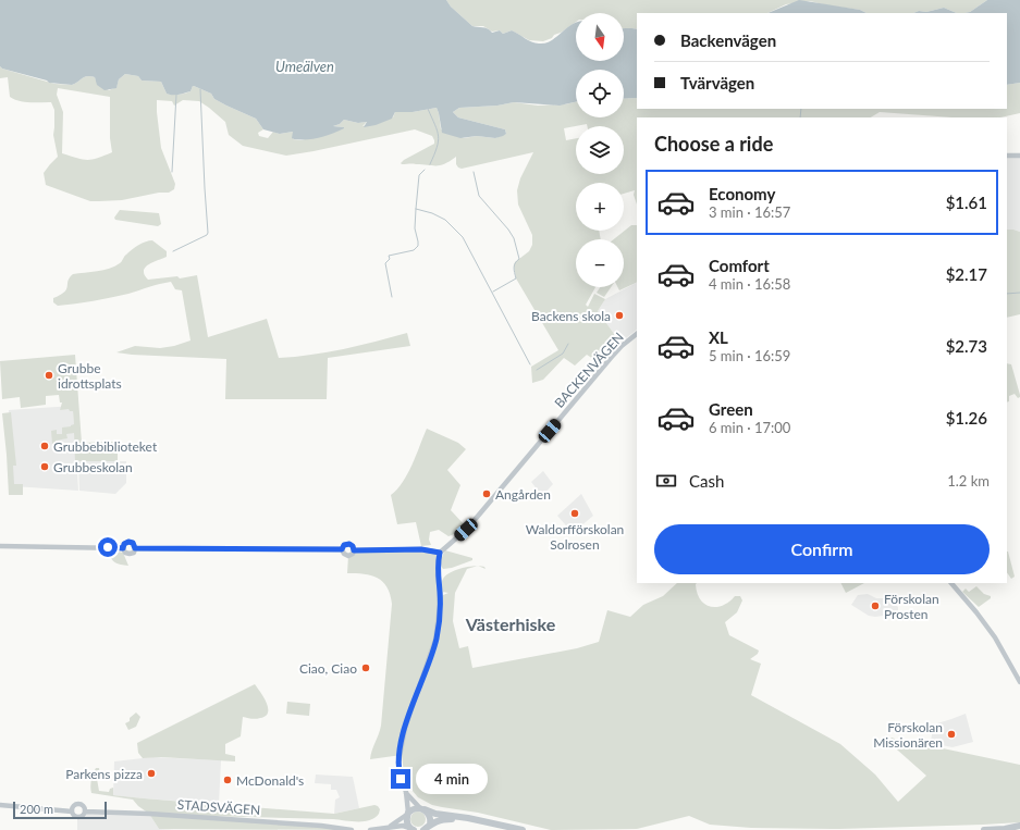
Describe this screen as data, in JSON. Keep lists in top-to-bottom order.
{
  "streets": {
    "street": ["BACKENVÄGEN", "STADSVÄGEN"]
  },
  "districts": ["Västerhiske"],
  "water": ["Umeälven"],
  "places": [
    "Backens skola",
    "Grubbe idrottsplats",
    "Grubbebiblioteket",
    "Grubbeskolan",
    "Angården",
    "Waldorfförskolan Solrosen",
    "Förskolan Prosten",
    "Ciao, Ciao",
    "Förskolan Missionären",
    "Parkens pizza",
    "McDonald's"
  ],
  "scale_bar": "200 m",
  "north": "bottom",
  "page": {
    "map_buttons": ["+", "−"],
    "banner": ["Backenvägen", "Tvärvägen"],
    "heading": "Choose a ride",
    "list": [
      {
        "name": "Economy",
        "note": "3 min · 16:57",
        "value": "$1.61"
      },
      {
        "name": "Comfort",
        "note": "4 min · 16:58",
        "value": "$2.17"
      },
      {
        "name": "XL",
        "note": "5 min · 16:59",
        "value": "$2.73"
      },
      {
        "name": "Green",
        "note": "6 min · 17:00",
        "value": "$1.26"
      }
    ],
    "pay": ["Cash", "1.2 km"],
    "buttons": "Confirm",
    "bubble": "4 min",
    "scale": "200 m"
  }
}
